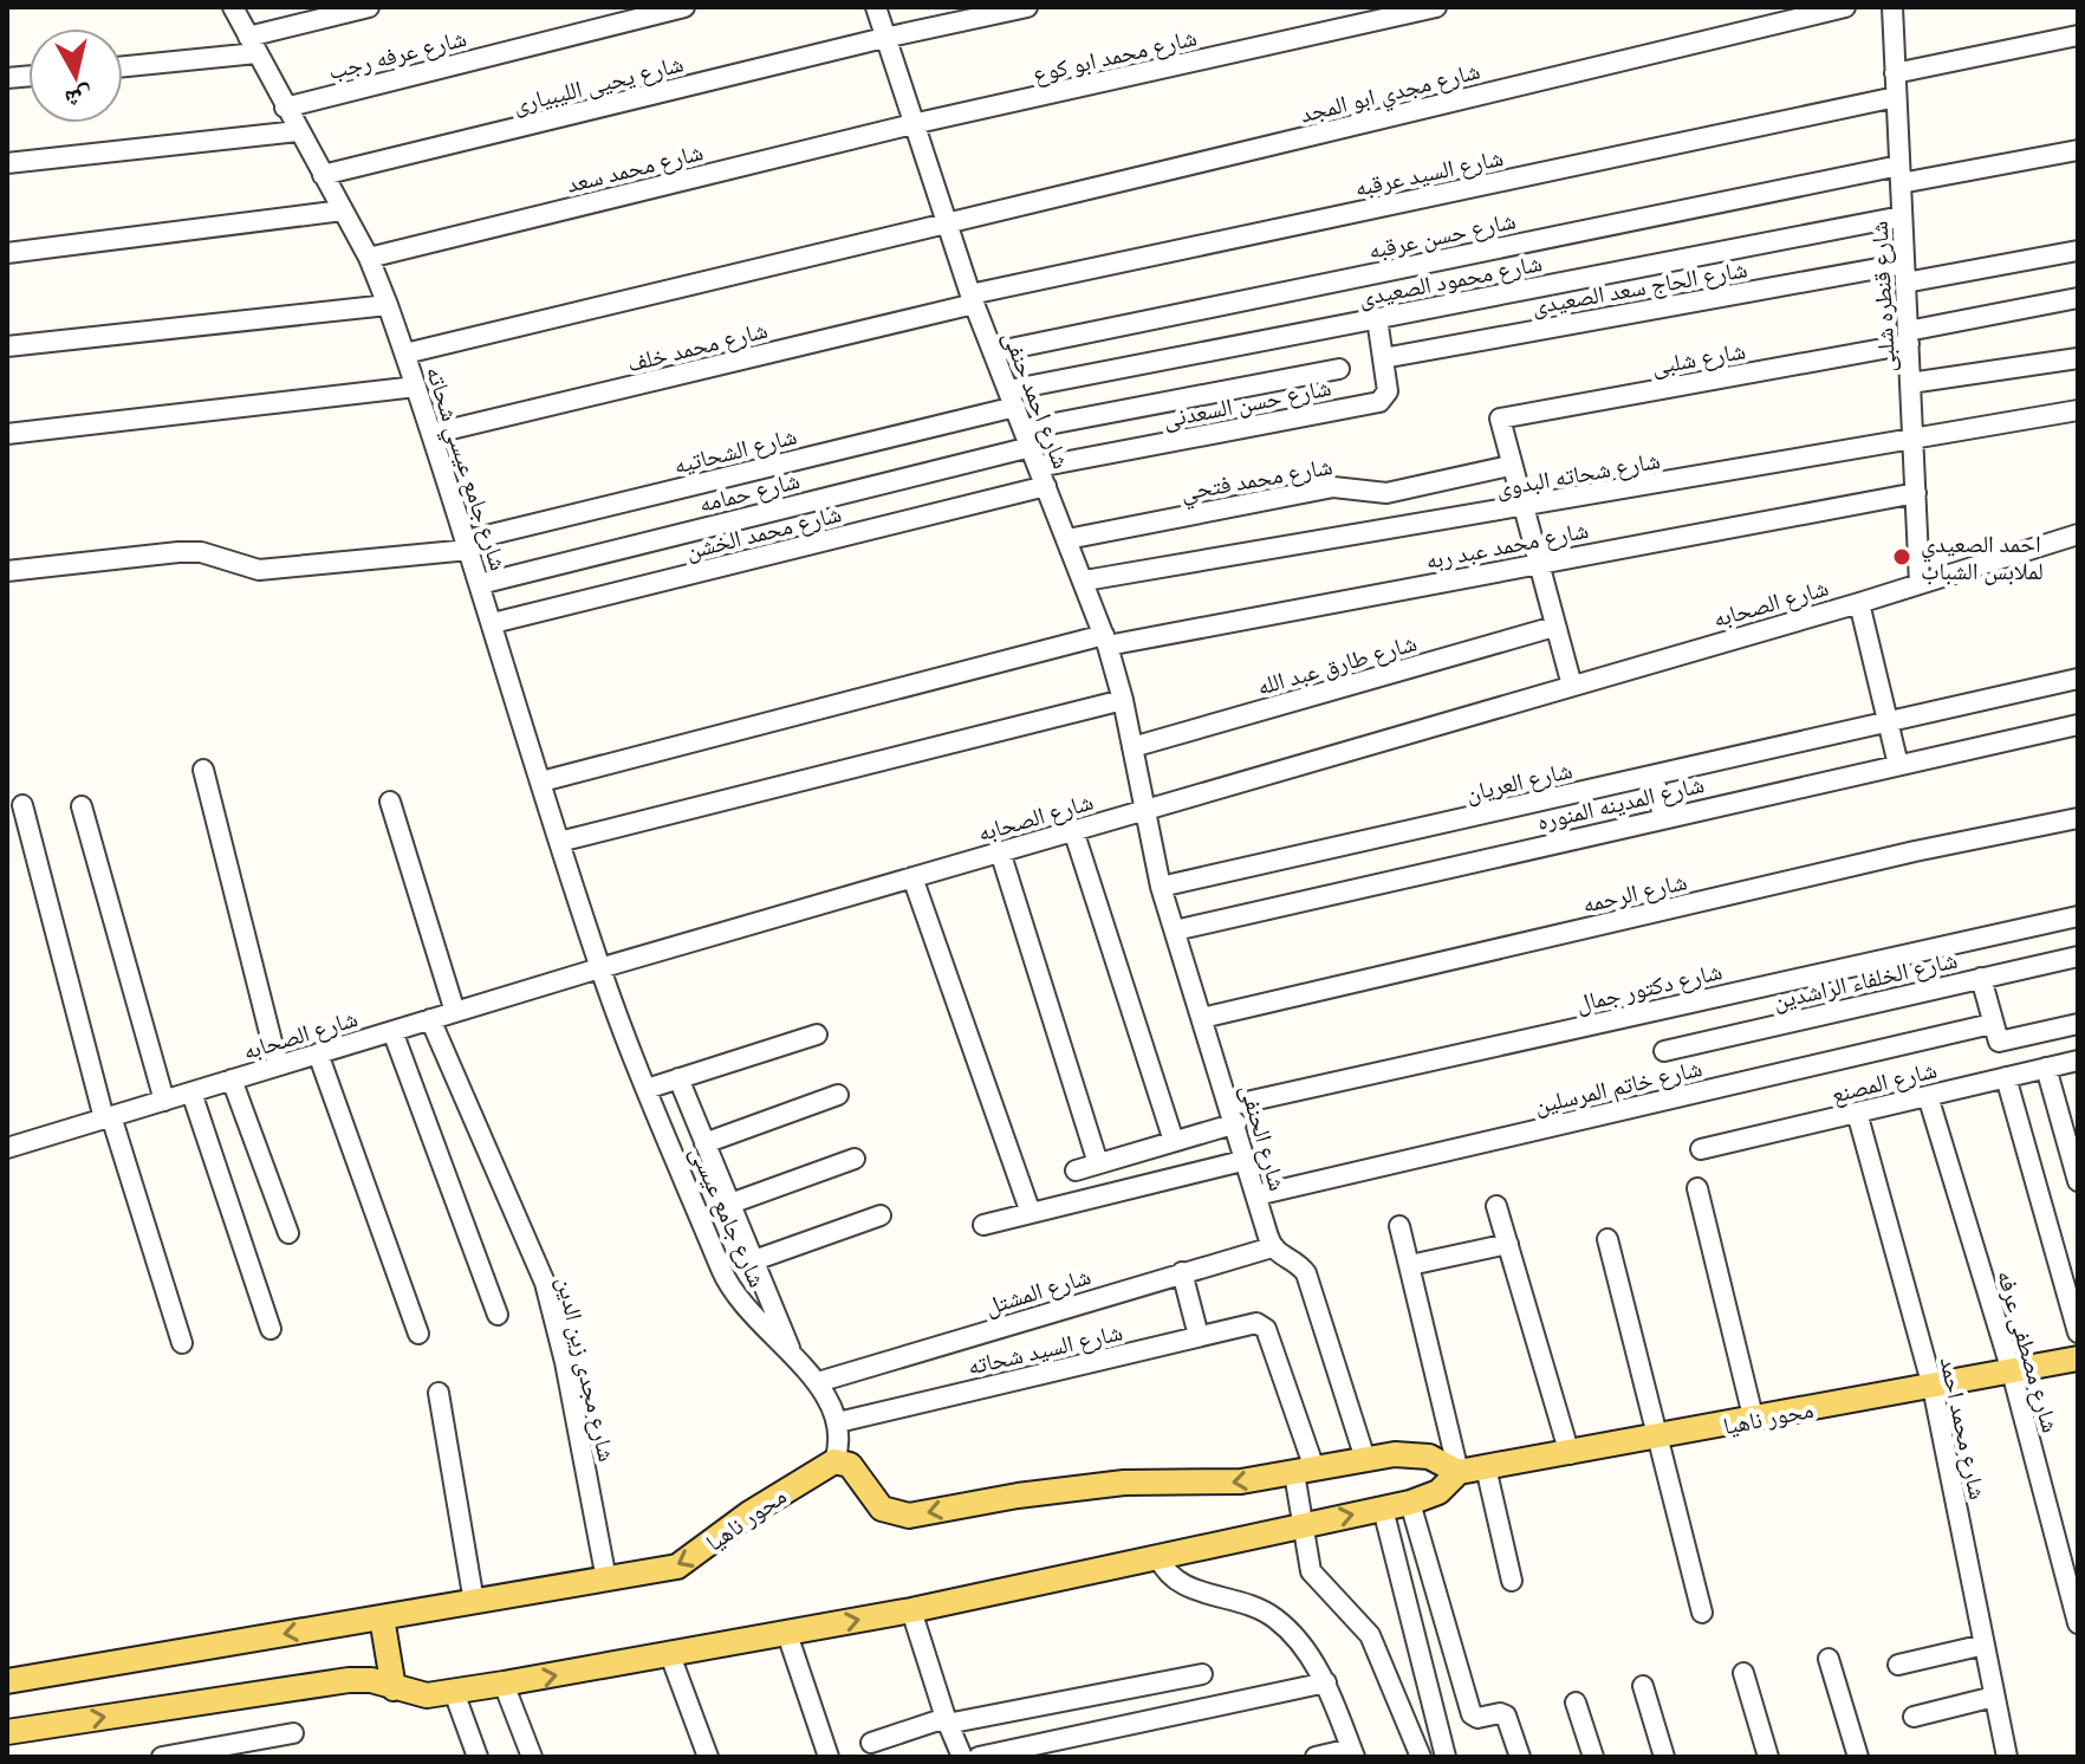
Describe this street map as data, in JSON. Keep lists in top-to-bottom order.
{
  "streets": {
    "main road": ["محور ناهيا"],
    "street": [
      "شارع عرفه رجب",
      "شارع محمد ابو كوع",
      "شارع يحيى الليبيارى",
      "شارع مجدي ابو المجد",
      "شارع محمد سعد",
      "شارع السيد عرقبه",
      "شارع حسن عرقبه",
      "شارع محمود الصعيدى",
      "شارع الحاج سعد الصعيدى",
      "شارع قنطره شلبى",
      "شارع محمد خلف",
      "شارع شلبى",
      "شارع احمد حنفى",
      "شارع حسن السعدنى",
      "شارع الشحاتيه",
      "شارع جامع عيسي شحاته",
      "شارع شحاته البدوى",
      "شارع محمد فتحي",
      "شارع حمامه",
      "شارع محمد الخشن",
      "شارع محمد عبد ربه",
      "شارع الصحابه",
      "شارع طارق عبد الله",
      "شارع العريان",
      "شارع المدينه المنوره",
      "شارع الرحمه",
      "شارع الخلفاء الراشدين",
      "شارع دكتور جمال",
      "شارع المصنع",
      "شارع خاتم المرسلين",
      "شارع الحنفى",
      "شارع جامع عيسى",
      "شارع المشتل",
      "شارع السيد شحاته",
      "شارع مصطفى عرفه",
      "شارع مجدى زين الدين",
      "شارع محمد احمد"
    ]
  },
  "crossings": [
    ["شارع عرفه رجب", "شارع جامع عيسي شحاته"],
    ["شارع محمد ابو كوع", "شارع محمد سعد"],
    ["شارع محمد ابو كوع", "شارع احمد حنفى"],
    ["شارع يحيى الليبيارى", "شارع احمد حنفى"],
    ["شارع يحيى الليبيارى", "شارع جامع عيسي شحاته"],
    ["شارع مجدي ابو المجد", "شارع احمد حنفى"],
    ["شارع مجدي ابو المجد", "شارع جامع عيسي شحاته"],
    ["شارع محمد سعد", "شارع احمد حنفى"],
    ["شارع محمد سعد", "شارع جامع عيسي شحاته"],
    ["شارع السيد عرقبه", "شارع قنطره شلبى"],
    ["شارع السيد عرقبه", "شارع محمد خلف"],
    ["شارع السيد عرقبه", "شارع احمد حنفى"],
    ["شارع حسن عرقبه", "شارع قنطره شلبى"],
    ["شارع حسن عرقبه", "شارع احمد حنفى"],
    ["شارع محمود الصعيدى", "شارع قنطره شلبى"],
    ["شارع محمود الصعيدى", "شارع احمد حنفى"],
    ["شارع محمود الصعيدى", "شارع حسن السعدنى"],
    ["شارع محمود الصعيدى", "شارع الشحاتيه"],
    ["شارع الحاج سعد الصعيدى", "شارع قنطره شلبى"],
    ["شارع الحاج سعد الصعيدى", "شارع حسن السعدنى"],
    ["شارع قنطره شلبى", "شارع شلبى"],
    ["شارع قنطره شلبى", "شارع شحاته البدوى"],
    ["شارع قنطره شلبى", "شارع محمد عبد ربه"],
    ["شارع قنطره شلبى", "شارع الصحابه"],
    ["شارع محمد خلف", "شارع احمد حنفى"],
    ["شارع محمد خلف", "شارع جامع عيسي شحاته"],
    ["شارع شلبى", "شارع محمد فتحي"],
    ["شارع احمد حنفى", "شارع حسن السعدنى"],
    ["شارع احمد حنفى", "شارع الشحاتيه"],
    ["شارع احمد حنفى", "شارع شحاته البدوى"],
    ["شارع احمد حنفى", "شارع محمد فتحي"],
    ["شارع احمد حنفى", "شارع حمامه"],
    ["شارع احمد حنفى", "شارع محمد الخشن"],
    ["شارع احمد حنفى", "شارع محمد عبد ربه"],
    ["شارع احمد حنفى", "شارع الصحابه"],
    ["شارع احمد حنفى", "شارع طارق عبد الله"],
    ["شارع احمد حنفى", "شارع الحنفى"],
    ["شارع الشحاتيه", "شارع جامع عيسي شحاته"],
    ["شارع جامع عيسي شحاته", "شارع حمامه"],
    ["شارع جامع عيسي شحاته", "شارع محمد الخشن"],
    ["شارع جامع عيسي شحاته", "شارع محمد عبد ربه"],
    ["شارع جامع عيسي شحاته", "شارع الصحابه"],
    ["شارع جامع عيسي شحاته", "شارع جامع عيسى"],
    ["شارع الصحابه", "شارع الحنفى"],
    ["شارع الصحابه", "شارع جامع عيسى"],
    ["شارع الصحابه", "شارع مجدى زين الدين"],
    ["شارع العريان", "شارع الحنفى"],
    ["شارع المدينه المنوره", "شارع الحنفى"],
    ["شارع الرحمه", "شارع الحنفى"],
    ["شارع دكتور جمال", "شارع الحنفى"],
    ["شارع المصنع", "شارع مصطفى عرفه"],
    ["شارع المصنع", "شارع محمد احمد"],
    ["شارع خاتم المرسلين", "شارع الحنفى"],
    ["شارع الحنفى", "شارع المشتل"],
    ["شارع جامع عيسى", "شارع المشتل"],
    ["شارع جامع عيسى", "شارع السيد شحاته"],
    ["شارع مصطفى عرفه", "محور ناهيا"],
    ["شارع مجدى زين الدين", "محور ناهيا"],
    ["محور ناهيا", "شارع محمد احمد"]
  ],
  "places": ["احمد الصعيدي لملابس الشباب"],
  "north": "bottom"
}
